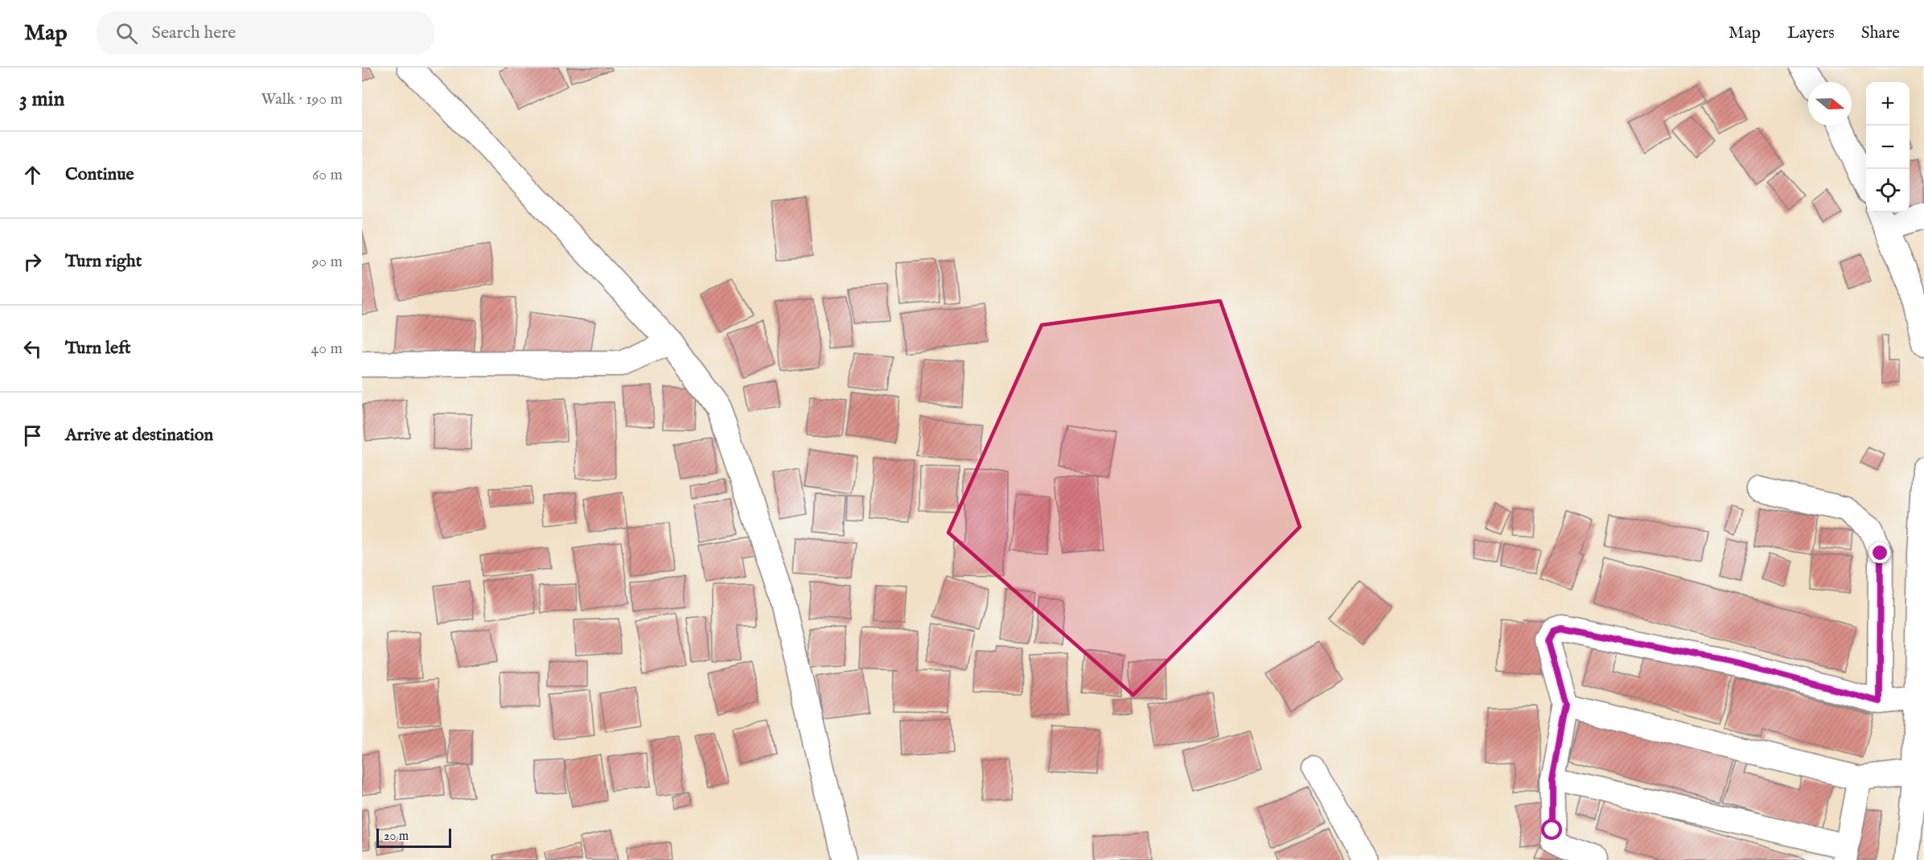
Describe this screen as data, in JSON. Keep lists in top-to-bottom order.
{
  "scale_bar": "20 m",
  "north": "right",
  "page": {
    "header": "Map",
    "search": "Search here",
    "nav": ["Map", "Layers", "Share"],
    "heading": ["3 min", "Walk · 190 m"],
    "map_buttons": ["+", "−"],
    "list": [
      ["Continue", "60 m"],
      ["Turn right", "90 m"],
      ["Turn left", "40 m"],
      "Arrive at destination"
    ],
    "scale": "20 m"
  }
}
